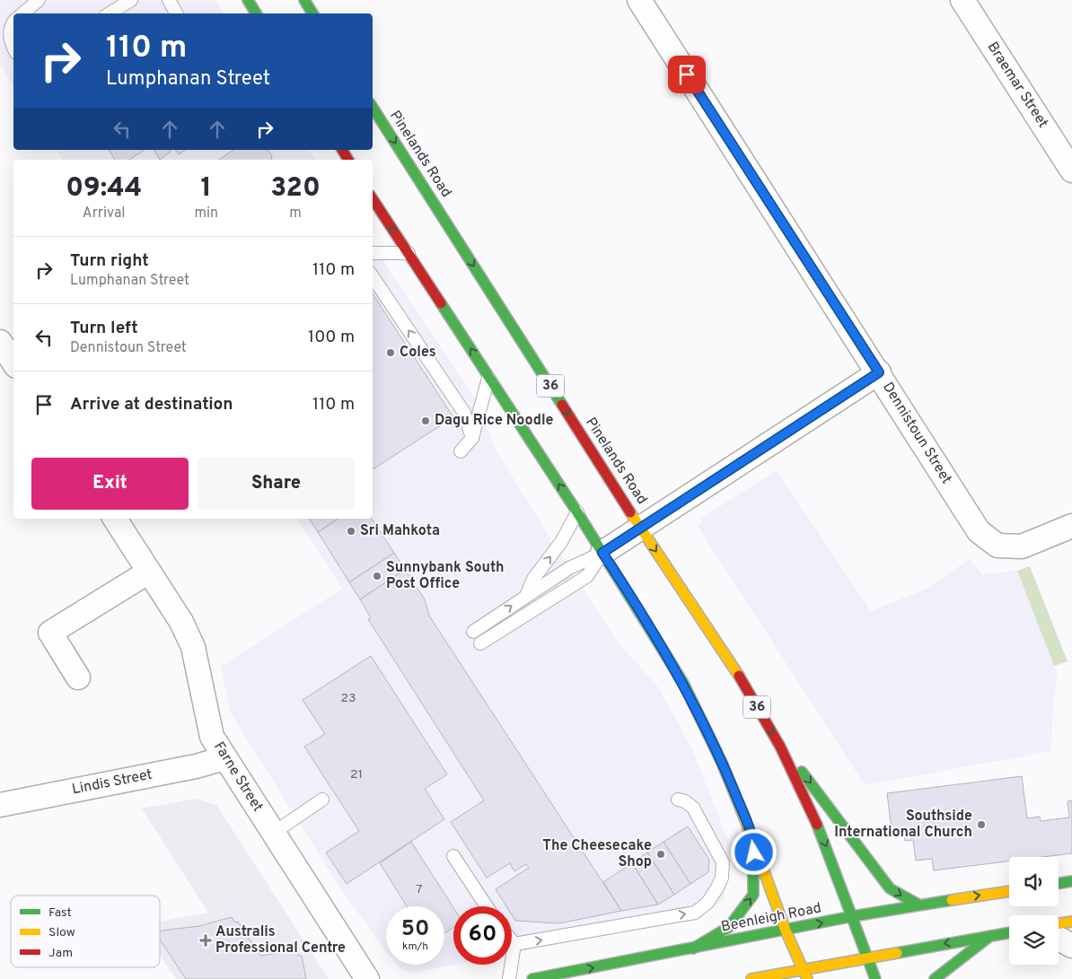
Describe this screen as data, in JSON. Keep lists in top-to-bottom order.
{
  "streets": {
    "main road": ["Pinelands Road", "36", "Beenleigh Road"],
    "street": [
      "Braemar Street",
      "Dennistoun Street",
      "Farne Street",
      "Lindis Street"
    ]
  },
  "crossings": [
    ["Pinelands Road", "36"],
    ["Pinelands Road", "Beenleigh Road"],
    ["36", "Beenleigh Road"],
    ["Farne Street", "Lindis Street"]
  ],
  "places": {
    "other": [
      "Coles",
      "Dagu Rice Noodle",
      "Sri Mahkota",
      "Sunnybank South Post Office",
      "Southside International Church",
      "The Cheesecake Shop"
    ],
    "health": ["Australis Professional Centre"]
  },
  "house_numbers": ["23", "21", "7"],
  "legend": ["Fast", "Slow", "Jam"],
  "page": {
    "turn": ["110 m", "Lumphanan Street"],
    "eta": [
      "09:44",
      "Arrival",
      "1",
      "min",
      "320",
      "m"
    ],
    "list": [
      {
        "name": "Turn right",
        "note": "Lumphanan Street",
        "value": "110 m"
      },
      {
        "name": "Turn left",
        "note": "Dennistoun Street",
        "value": "100 m"
      },
      {
        "name": "Arrive at destination",
        "value": "110 m"
      }
    ],
    "buttons": ["Exit", "Share"],
    "speed": "50 km/h",
    "limit": "60"
  }
}
